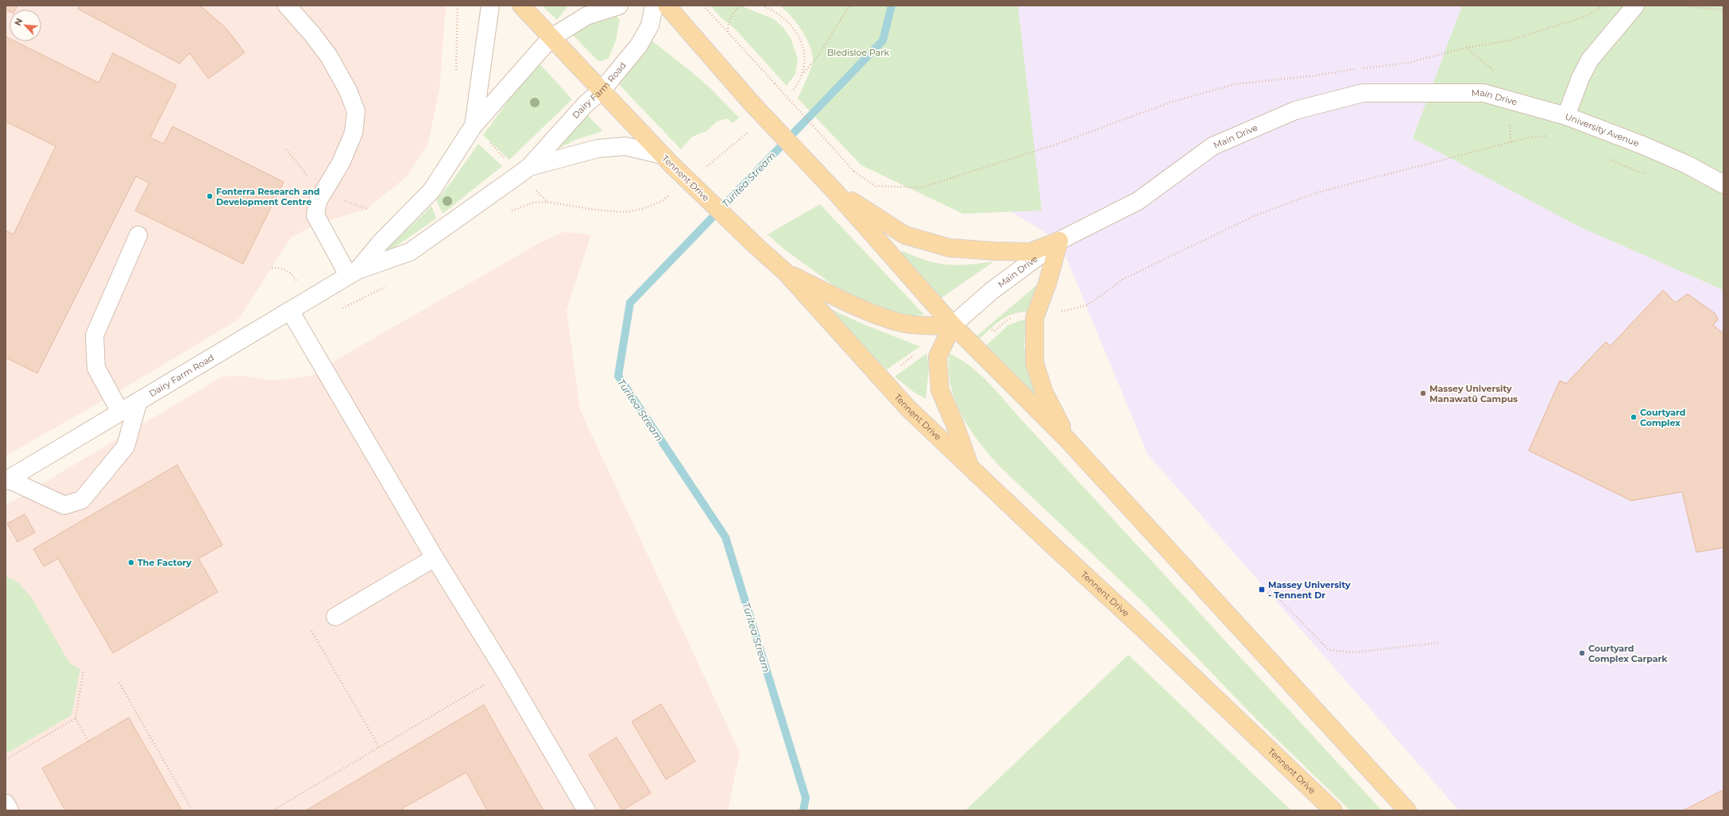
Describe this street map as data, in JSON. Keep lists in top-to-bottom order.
{
  "streets": {
    "main road": ["Tennent Drive"],
    "street": ["Dairy Farm Road", "Main Drive", "University Avenue"]
  },
  "crossings": [
    ["Dairy Farm Road", "Tennent Drive"],
    ["Main Drive", "University Avenue"]
  ],
  "water": ["Turitea Stream"],
  "parks": ["Bledisloe Park"],
  "places": {
    "other": [
      "Fonterra Research and Development Centre",
      "Massey University Manawatū Campus",
      "Courtyard Complex",
      "The Factory",
      "Courtyard Complex Carpark"
    ],
    "transit": ["Massey University - Tennent Dr"]
  },
  "north": "top left"
}
